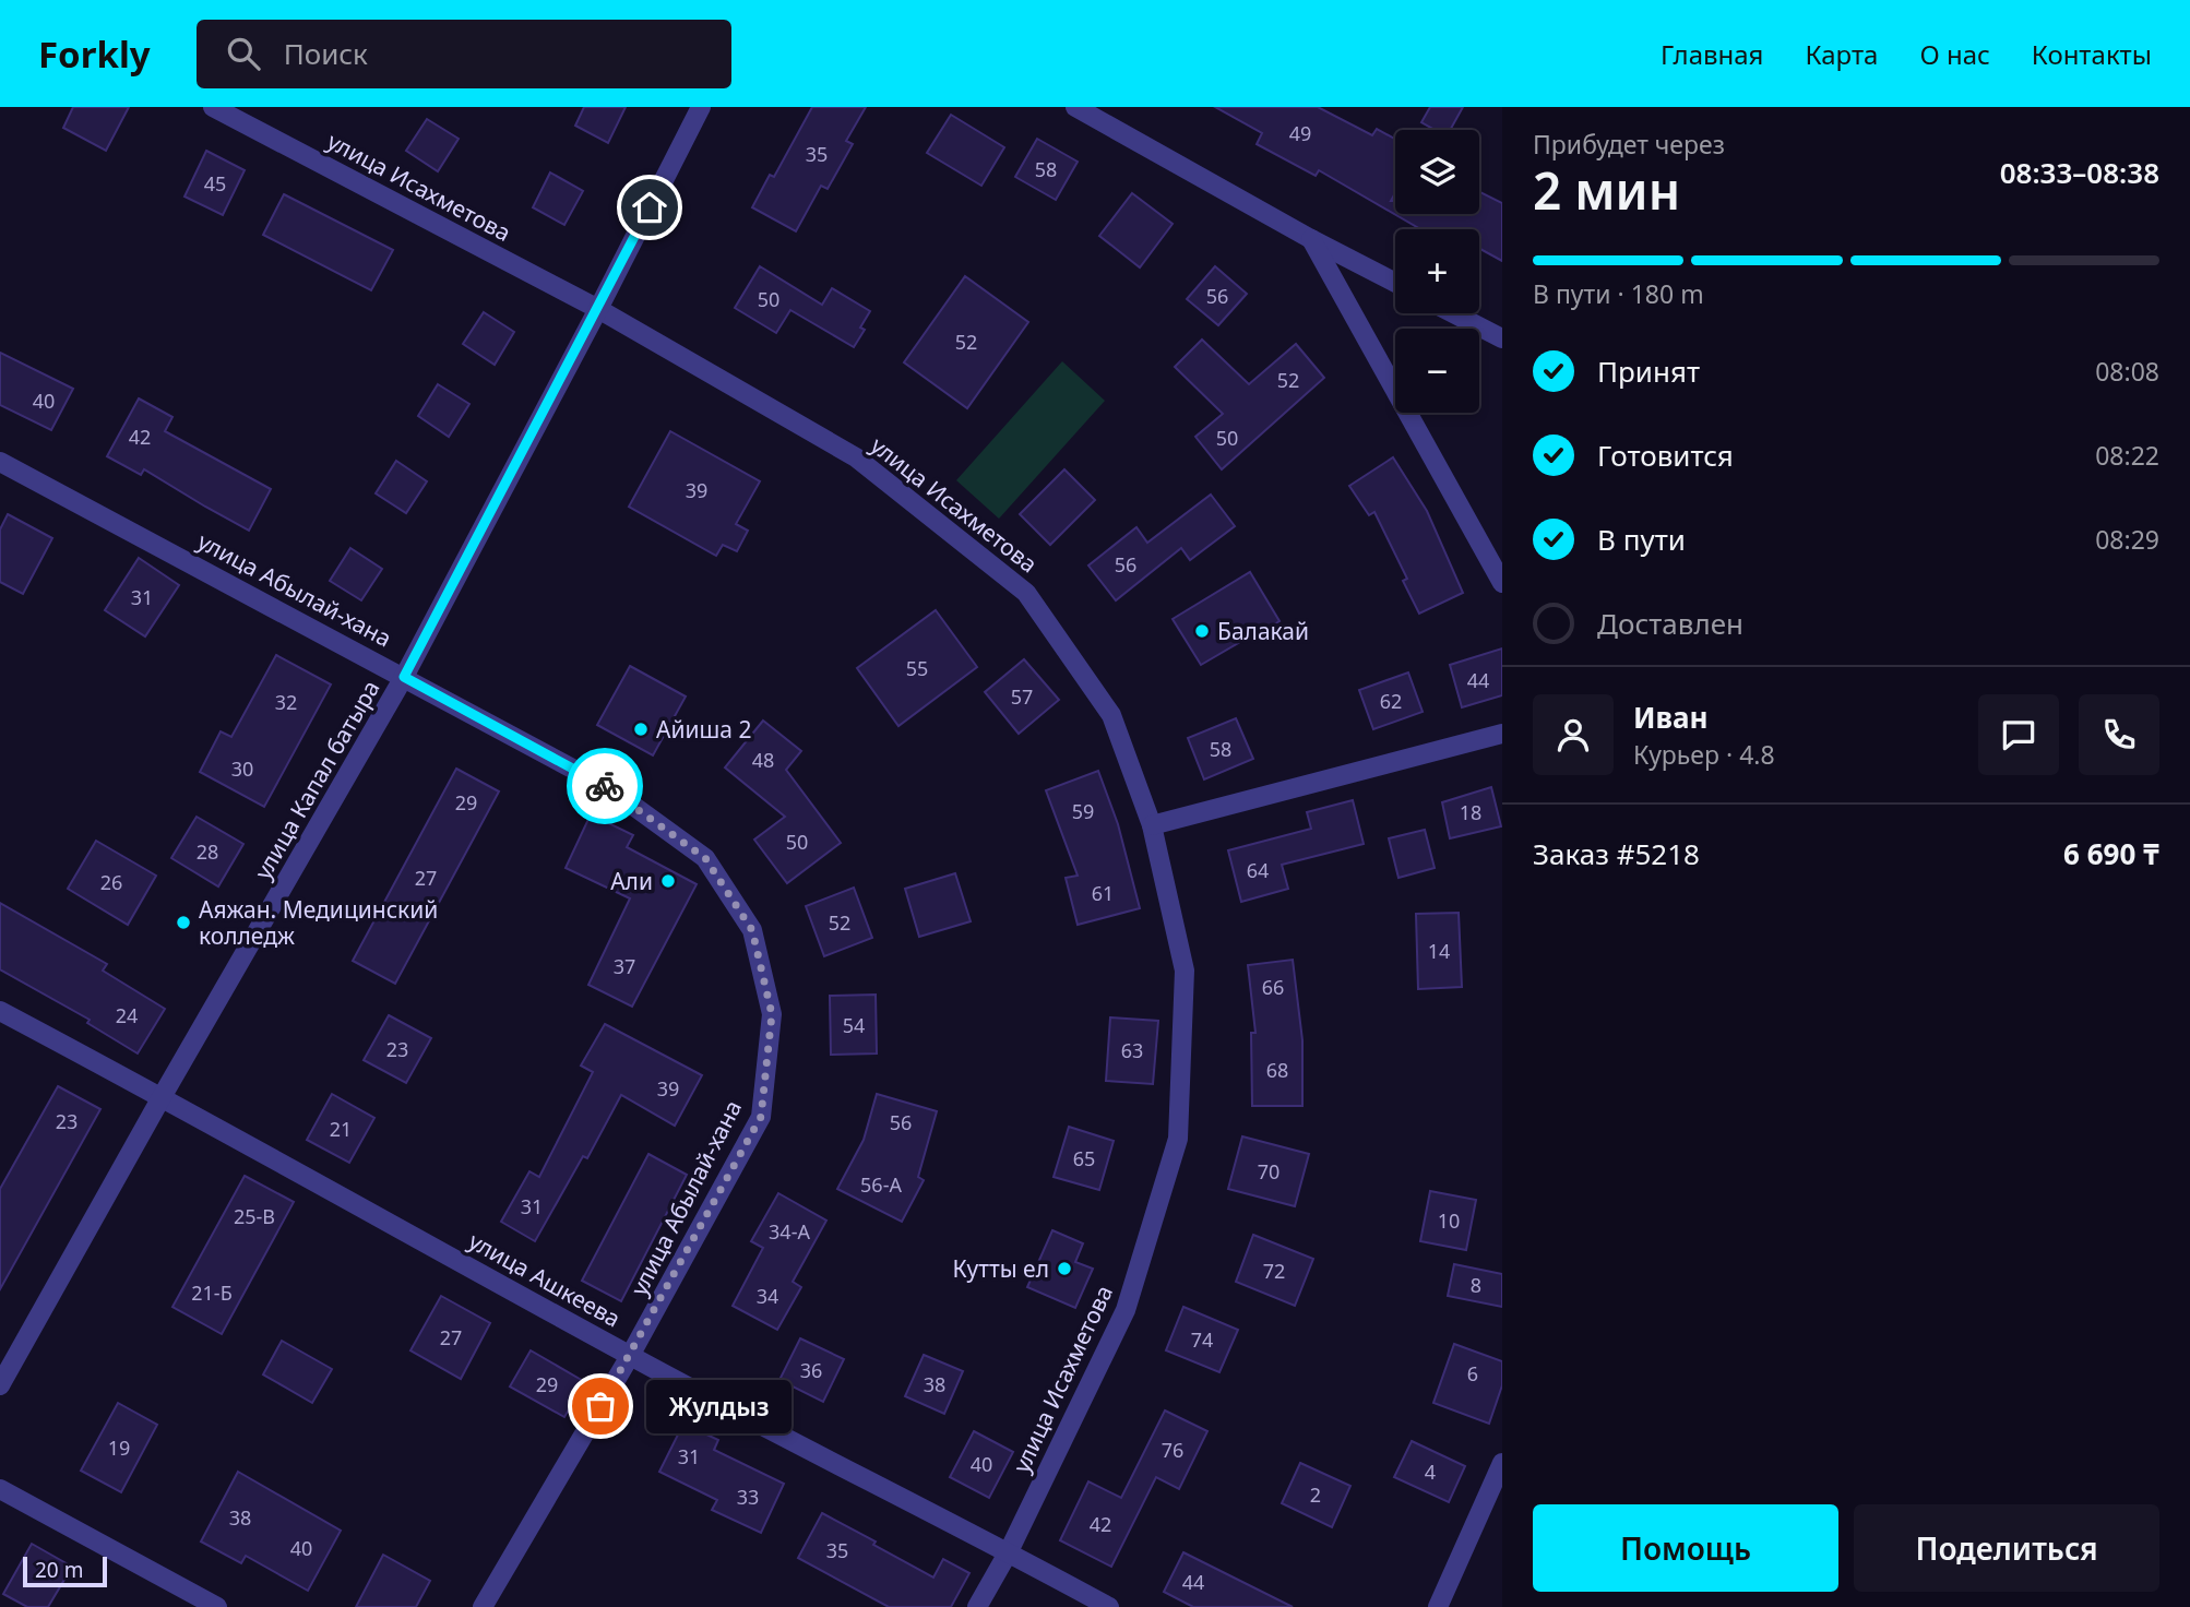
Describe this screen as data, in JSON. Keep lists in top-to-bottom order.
{
  "streets": {
    "street": [
      "улица Исахметова",
      "улица Абылай-хана",
      "улица Капал батыра",
      "улица Ашкеева"
    ]
  },
  "crossings": [
    ["улица Исахметова", "улица Капал батыра"],
    ["улица Исахметова", "улица Ашкеева"],
    ["улица Абылай-хана", "улица Капал батыра"],
    ["улица Абылай-хана", "улица Ашкеева"],
    ["улица Капал батыра", "улица Ашкеева"]
  ],
  "places": [
    "Балакай",
    "Айиша 2",
    "Али",
    "Аяжан. Медицинский колледж",
    "Кутты ел",
    "Жулдыз"
  ],
  "house_numbers": [
    "49",
    "35",
    "58",
    "45",
    "56",
    "50",
    "52",
    "52",
    "40",
    "42",
    "50",
    "39",
    "56",
    "31",
    "55",
    "44",
    "57",
    "62",
    "32",
    "58",
    "48",
    "30",
    "29",
    "59",
    "18",
    "50",
    "28",
    "64",
    "27",
    "26",
    "61",
    "52",
    "14",
    "37",
    "66",
    "24",
    "54",
    "23",
    "63",
    "68",
    "39",
    "23",
    "56",
    "21",
    "65",
    "70",
    "56-А",
    "31",
    "25-В",
    "10",
    "34-А",
    "72",
    "8",
    "21-Б",
    "34",
    "27",
    "74",
    "36",
    "6",
    "29",
    "38",
    "19",
    "76",
    "31",
    "40",
    "4",
    "2",
    "33",
    "38",
    "42",
    "40",
    "35",
    "44"
  ],
  "scale_bar": "20 m",
  "page": {
    "header": "Forkly",
    "search": "Поиск",
    "nav": [
      "Главная",
      "Карта",
      "О нас",
      "Контакты"
    ],
    "heading": ["2 мин", "Прибудет через", "08:33–08:38"],
    "panel": [
      "Иван",
      "Курьер · 4.8",
      "Заказ #5218",
      "6 690 ₸"
    ],
    "map_buttons": ["+", "−"],
    "bar": "В пути · 180 m",
    "list": [
      ["Принят", "08:08"],
      ["Готовится", "08:22"],
      ["В пути", "08:29"],
      "Доставлен"
    ],
    "bubble": "Жулдыз",
    "buttons": ["Помощь", "Поделиться"],
    "scale": "20 m"
  }
}
